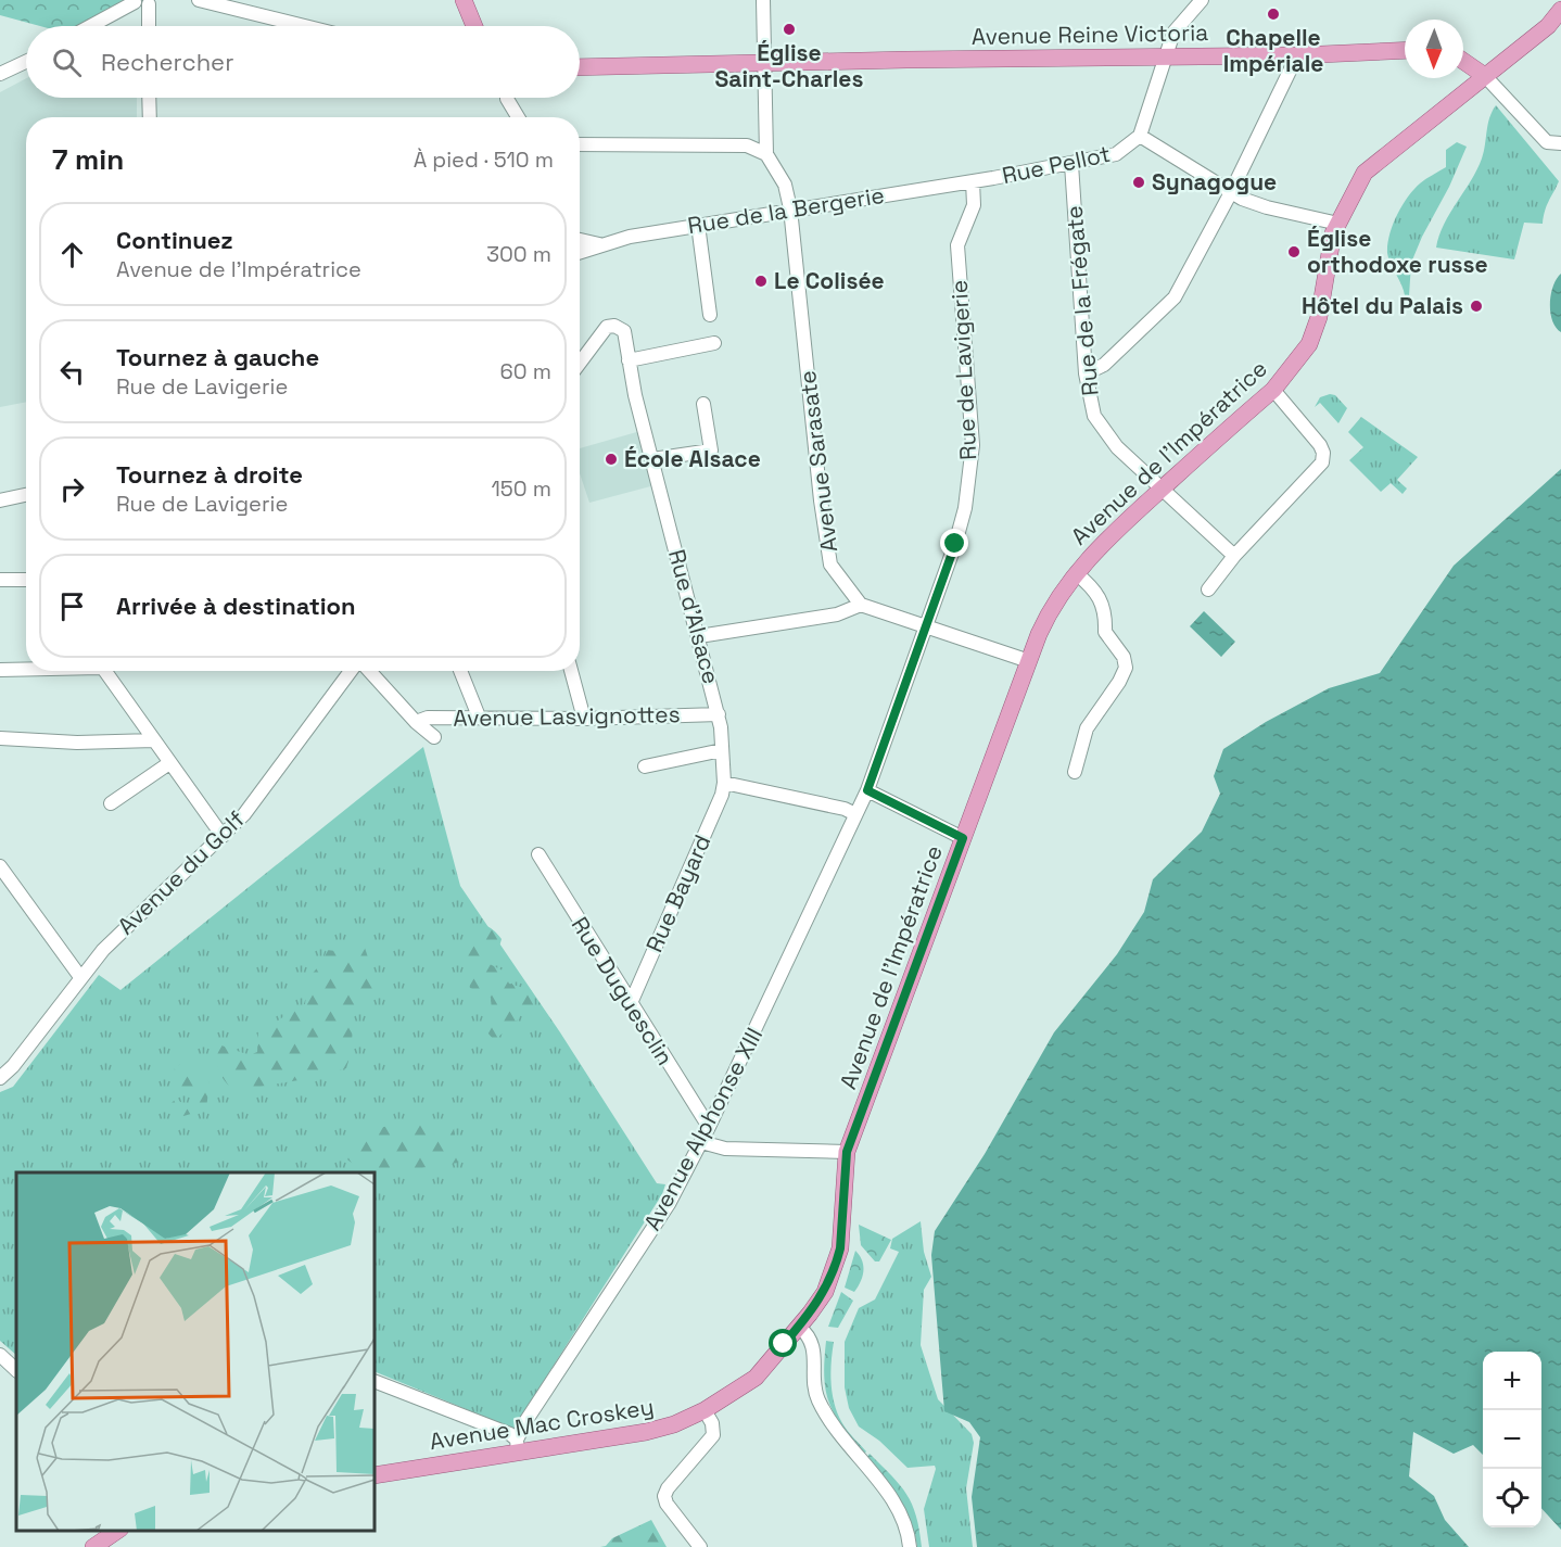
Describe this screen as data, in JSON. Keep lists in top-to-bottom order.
{
  "streets": {
    "main road": ["Avenue Reine Victoria", "Avenue de l'Impératrice", "Avenue Mac Croskey"],
    "street": [
      "Rue Pellot",
      "Rue de la Bergerie",
      "Rue de la Frégate",
      "Rue de Lavigerie",
      "Avenue Sarasate",
      "Rue d'Alsace",
      "Avenue Lasvignottes",
      "Avenue du Golf",
      "Rue Bayard",
      "Rue Duguesclin",
      "Avenue Alphonse XIII"
    ]
  },
  "crossings": [
    ["Avenue Reine Victoria", "Rue Pellot"],
    ["Rue Pellot", "Rue de la Bergerie"],
    ["Rue Pellot", "Rue de la Frégate"],
    ["Rue Pellot", "Rue de Lavigerie"],
    ["Rue de la Bergerie", "Rue de Lavigerie"],
    ["Rue de la Bergerie", "Avenue Sarasate"],
    ["Rue de la Frégate", "Avenue de l'Impératrice"],
    ["Rue de Lavigerie", "Avenue Alphonse XIII"],
    ["Avenue de l'Impératrice", "Avenue Mac Croskey"],
    ["Rue d'Alsace", "Avenue Lasvignottes"],
    ["Rue d'Alsace", "Rue Bayard"],
    ["Rue Bayard", "Rue Duguesclin"],
    ["Rue Duguesclin", "Avenue Alphonse XIII"],
    ["Avenue Alphonse XIII", "Avenue Mac Croskey"]
  ],
  "places": [
    "Chapelle Impériale",
    "Église Saint-Charles",
    "Synagogue",
    "Église orthodoxe russe",
    "Le Colisée",
    "Hôtel du Palais",
    "École Alsace"
  ],
  "north": "bottom",
  "page": {
    "search": "Rechercher",
    "heading": ["7 min", "À pied · 510 m"],
    "list": [
      ["Continuez", "Avenue de l'Impératrice", "300 m"],
      ["Tournez à gauche", "Rue de Lavigerie", "60 m"],
      ["Tournez à droite", "Rue de Lavigerie", "150 m"],
      "Arrivée à destination"
    ],
    "map_buttons": ["+", "−"]
  }
}
